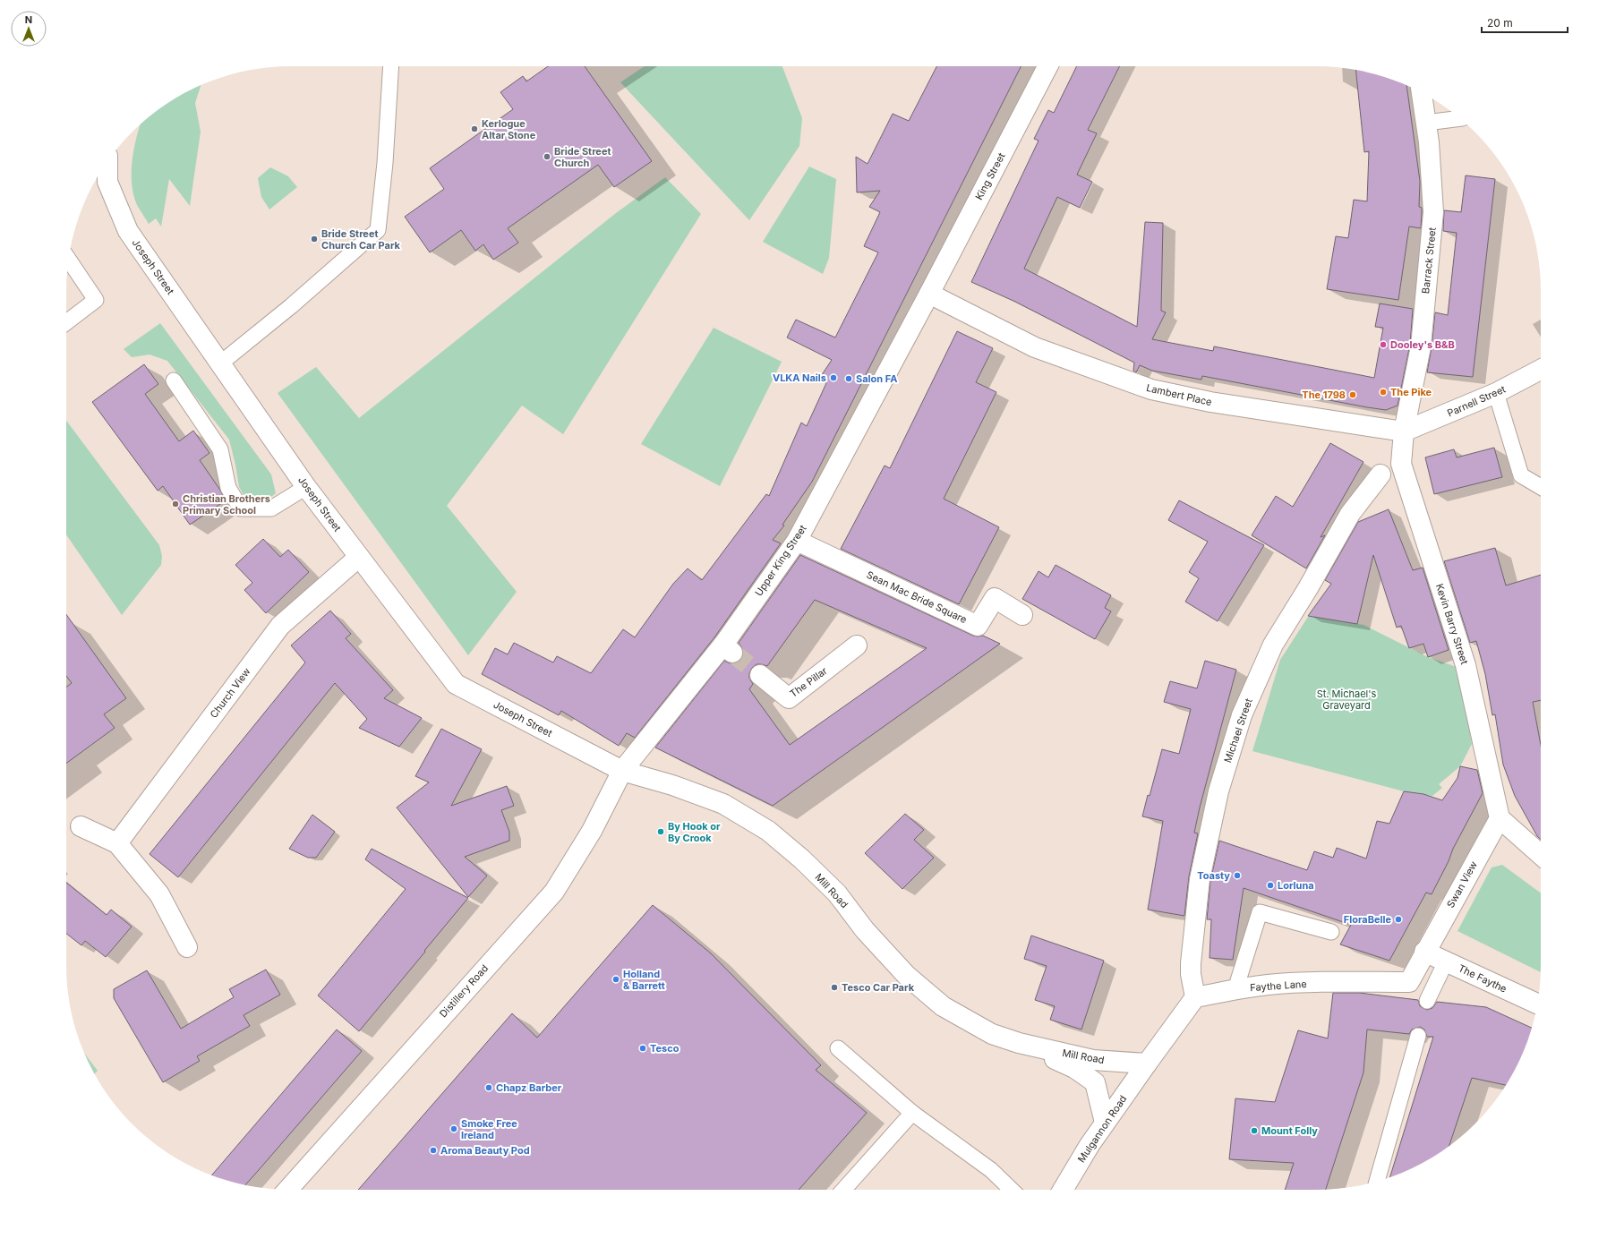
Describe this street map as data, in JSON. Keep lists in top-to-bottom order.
{
  "streets": {
    "main road": [
      "King Street",
      "Barrack Street",
      "Joseph Street",
      "Lambert Place",
      "Parnell Street",
      "Upper King Street",
      "Sean Mac Bride Square",
      "Kevin Barry Street",
      "The Pillar",
      "Church View",
      "Michael Street",
      "Swan View",
      "Mill Road",
      "The Faythe",
      "Faythe Lane",
      "Distillery Road",
      "Mulgannon Road"
    ]
  },
  "crossings": [
    ["King Street", "Lambert Place"],
    ["King Street", "Upper King Street"],
    ["Barrack Street", "Lambert Place"],
    ["Barrack Street", "Parnell Street"],
    ["Barrack Street", "Kevin Barry Street"],
    ["Joseph Street", "Upper King Street"],
    ["Joseph Street", "Church View"],
    ["Joseph Street", "Mill Road"],
    ["Joseph Street", "Distillery Road"],
    ["Lambert Place", "Parnell Street"],
    ["Lambert Place", "Upper King Street"],
    ["Lambert Place", "Kevin Barry Street"],
    ["Parnell Street", "Kevin Barry Street"],
    ["Upper King Street", "Sean Mac Bride Square"],
    ["Upper King Street", "Mill Road"],
    ["Upper King Street", "Distillery Road"],
    ["Kevin Barry Street", "Swan View"],
    ["Michael Street", "Faythe Lane"],
    ["Swan View", "The Faythe"],
    ["Swan View", "Faythe Lane"],
    ["Mill Road", "Distillery Road"],
    ["Mill Road", "Mulgannon Road"],
    ["The Faythe", "Faythe Lane"]
  ],
  "parks": ["St. Michael's Graveyard"],
  "places": [
    "Kerlogue Altar Stone",
    "Bride Street Church",
    "Bride Street Church Car Park",
    "Dooley's B&B",
    "VLKA Nails",
    "Salon FA",
    "The Pike",
    "The 1798",
    "Christian Brothers Primary School",
    "By Hook or By Crook",
    "Toasty",
    "Lorluna",
    "FloraBelle",
    "Holland & Barrett",
    "Tesco Car Park",
    "Tesco",
    "Chapz Barber",
    "Smoke Free Ireland",
    "Mount Folly",
    "Aroma Beauty Pod"
  ],
  "scale_bar": "20 m",
  "north": "top"
}
